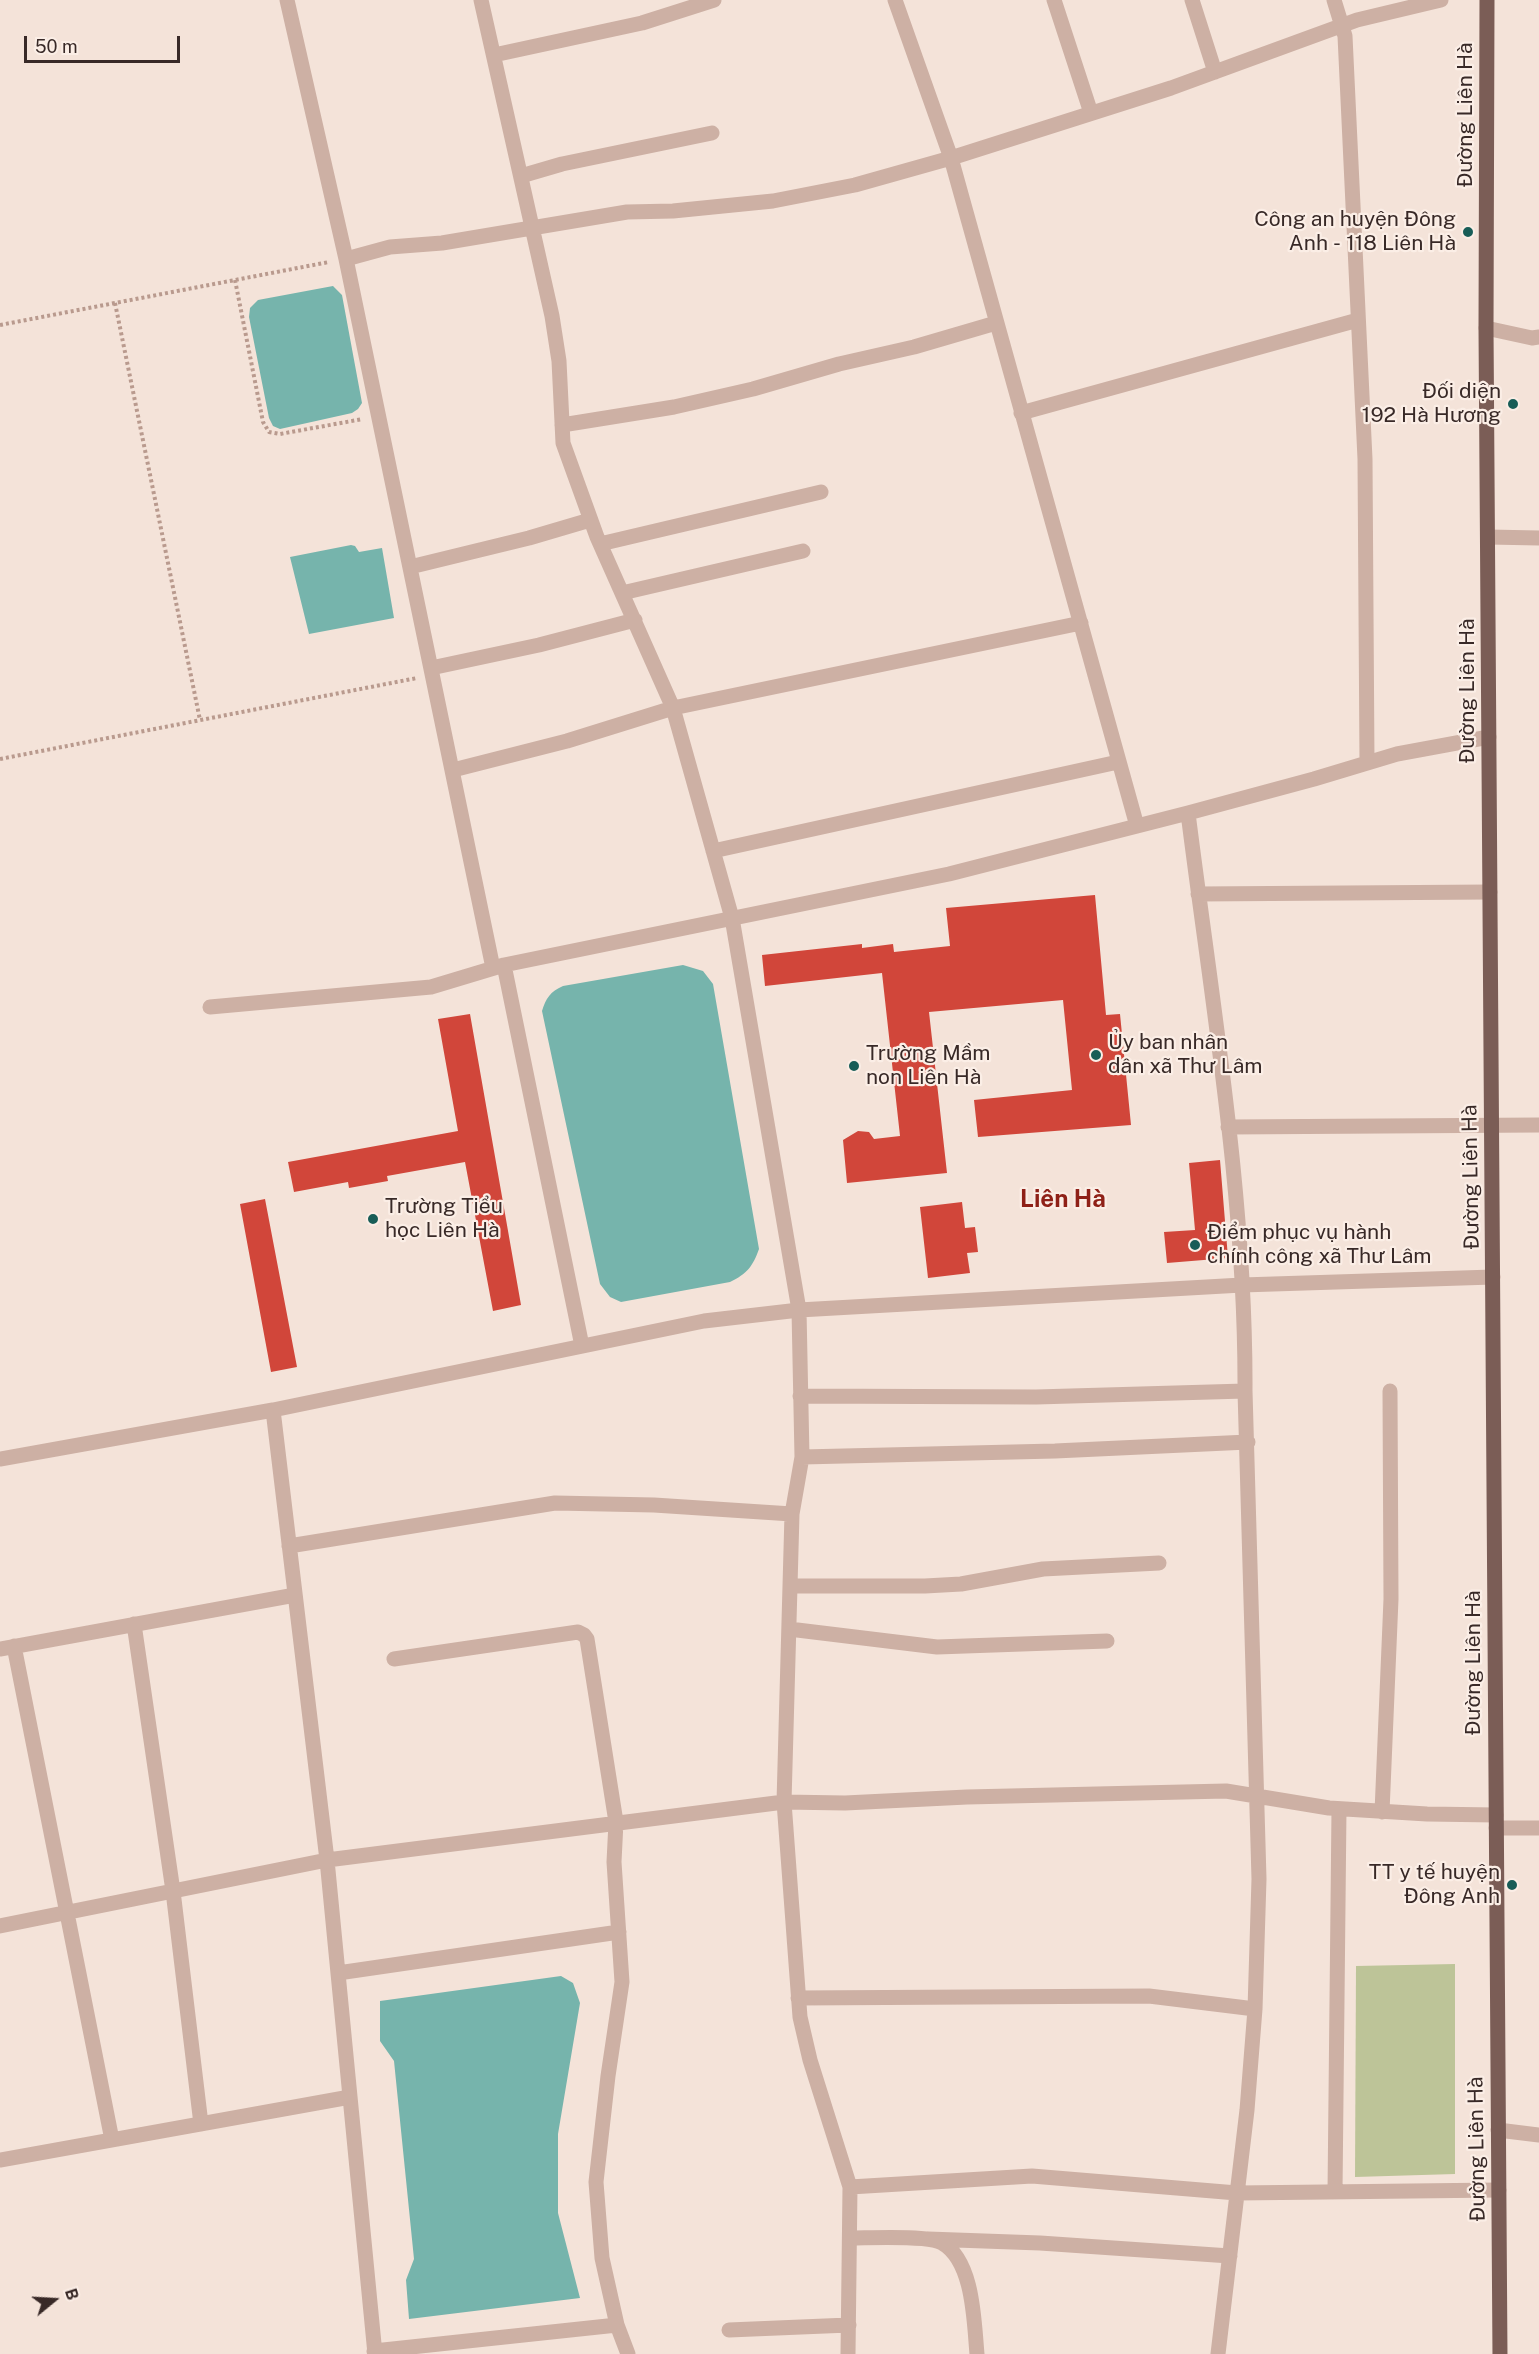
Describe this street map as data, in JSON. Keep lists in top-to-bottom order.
{
  "streets": {
    "main road": ["Đường Liên Hà"]
  },
  "districts": ["Liên Hà"],
  "places": [
    "Công an huyện Đông Anh - 118 Liên Hà",
    "Đối diện 192 Hà Hương",
    "Ủy ban nhân dân xã Thư Lâm",
    "Trường Mầm non Liên Hà",
    "Trường Tiểu học Liên Hà",
    "Điểm phục vụ hành chính công xã Thư Lâm",
    "TT y tế huyện Đông Anh"
  ],
  "scale_bar": "50 m",
  "north": "right"
}
